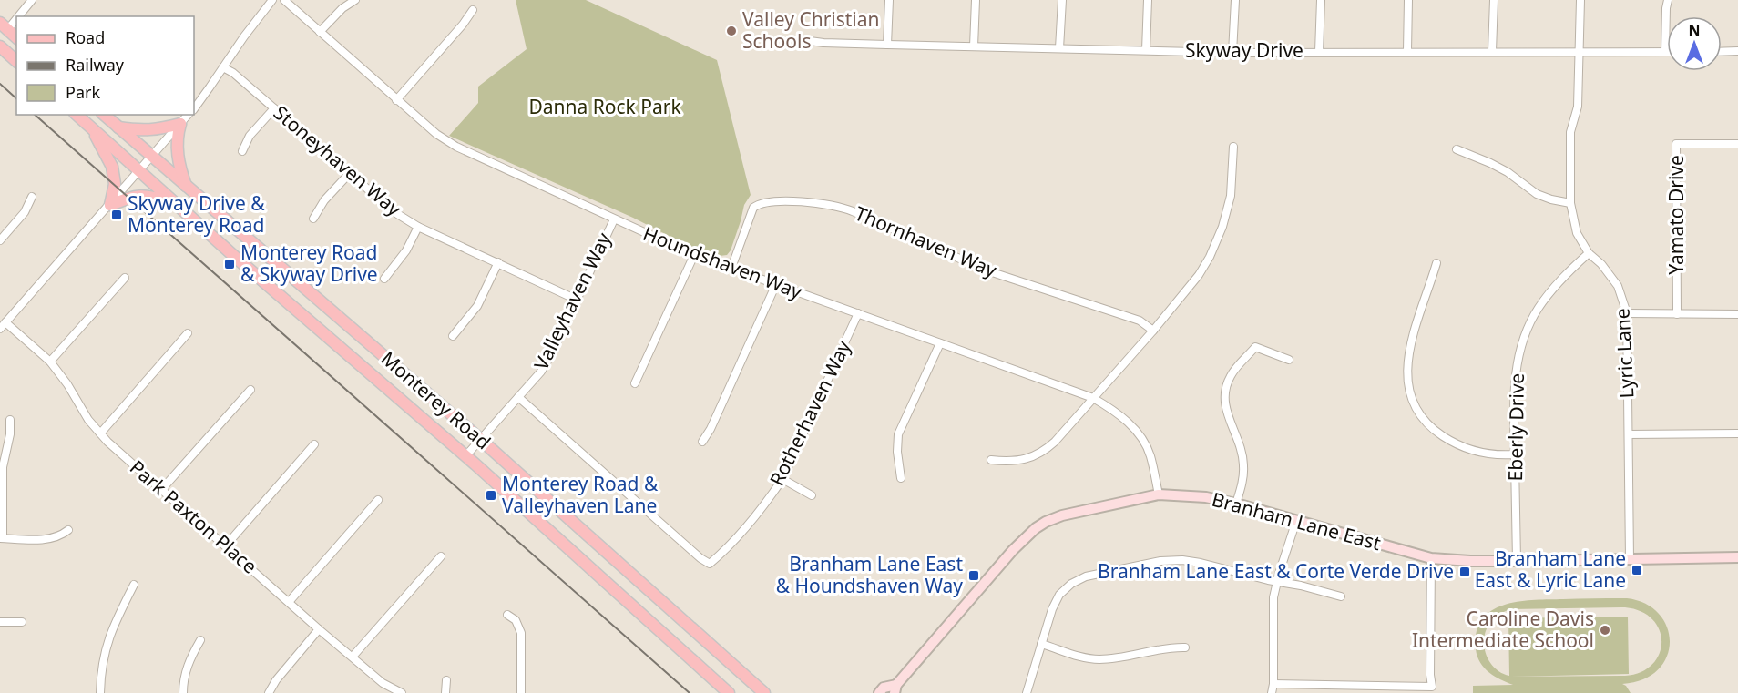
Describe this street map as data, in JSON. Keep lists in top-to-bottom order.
{
  "streets": {
    "main road": ["Monterey Road"],
    "street": [
      "Skyway Drive",
      "Stoneyhaven Way",
      "Yamato Drive",
      "Thornhaven Way",
      "Houndshaven Way",
      "Valleyhaven Way",
      "Lyric Lane",
      "Rotherhaven Way",
      "Eberly Drive",
      "Park Paxton Place",
      "Branham Lane East"
    ]
  },
  "crossings": [
    ["Skyway Drive", "Lyric Lane"],
    ["Stoneyhaven Way", "Valleyhaven Way"],
    ["Thornhaven Way", "Houndshaven Way"],
    ["Houndshaven Way", "Valleyhaven Way"],
    ["Houndshaven Way", "Rotherhaven Way"],
    ["Houndshaven Way", "Branham Lane East"],
    ["Valleyhaven Way", "Monterey Road"],
    ["Valleyhaven Way", "Rotherhaven Way"],
    ["Lyric Lane", "Eberly Drive"],
    ["Lyric Lane", "Branham Lane East"],
    ["Eberly Drive", "Branham Lane East"]
  ],
  "parks": ["Danna Rock Park"],
  "places": {
    "other": ["Valley Christian Schools", "Caroline Davis Intermediate School"],
    "transit": [
      "Skyway Drive & Monterey Road",
      "Monterey Road & Skyway Drive",
      "Monterey Road & Valleyhaven Lane",
      "Branham Lane East & Lyric Lane",
      "Branham Lane East & Corte Verde Drive",
      "Branham Lane East & Houndshaven Way"
    ]
  },
  "legend": ["Road", "Railway", "Park"],
  "north": "top"
}
